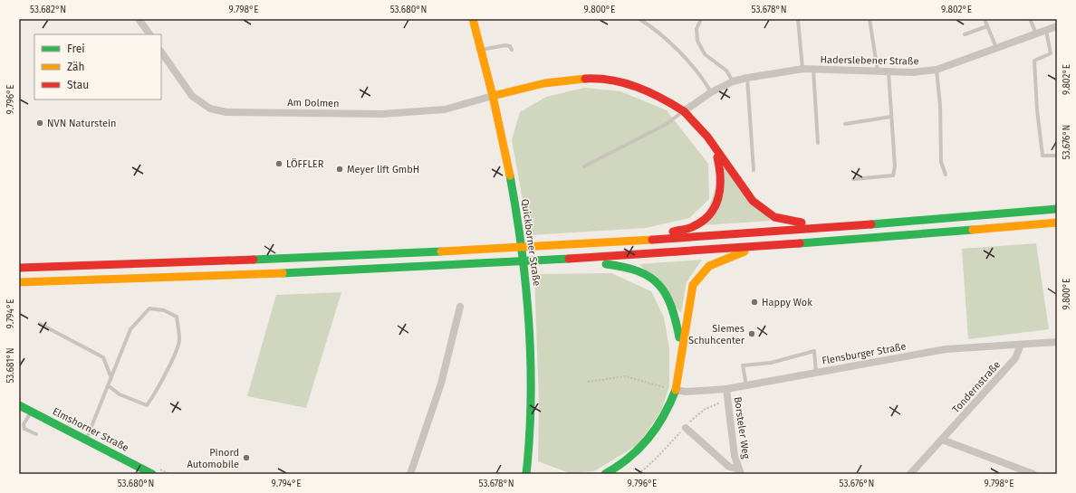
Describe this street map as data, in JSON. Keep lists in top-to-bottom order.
{
  "streets": {
    "main road": ["Quickborner Straße", "Elmshorner Straße"],
    "street": [
      "Haderslebener Straße",
      "Am Dolmen",
      "Flensburger Straße",
      "Tondernstraße",
      "Borsteler Weg"
    ]
  },
  "crossings": [
    ["Am Dolmen", "Quickborner Straße"],
    ["Flensburger Straße", "Tondernstraße"],
    ["Flensburger Straße", "Borsteler Weg"]
  ],
  "places": [
    "NVN Naturstein",
    "LÖFFLER",
    "Meyer lift GmbH",
    "Happy Wok",
    "Siemes Schuhcenter",
    "Pinord Automobile"
  ],
  "legend": ["Frei", "Zäh", "Stau"],
  "coordinates": [
    "53.682°N",
    "9.798°E",
    "53.680°N",
    "9.800°E",
    "53.678°N",
    "9.802°E",
    "9.796°E",
    "53.676°N",
    "9.794°E",
    "53.681°N"
  ]
}
